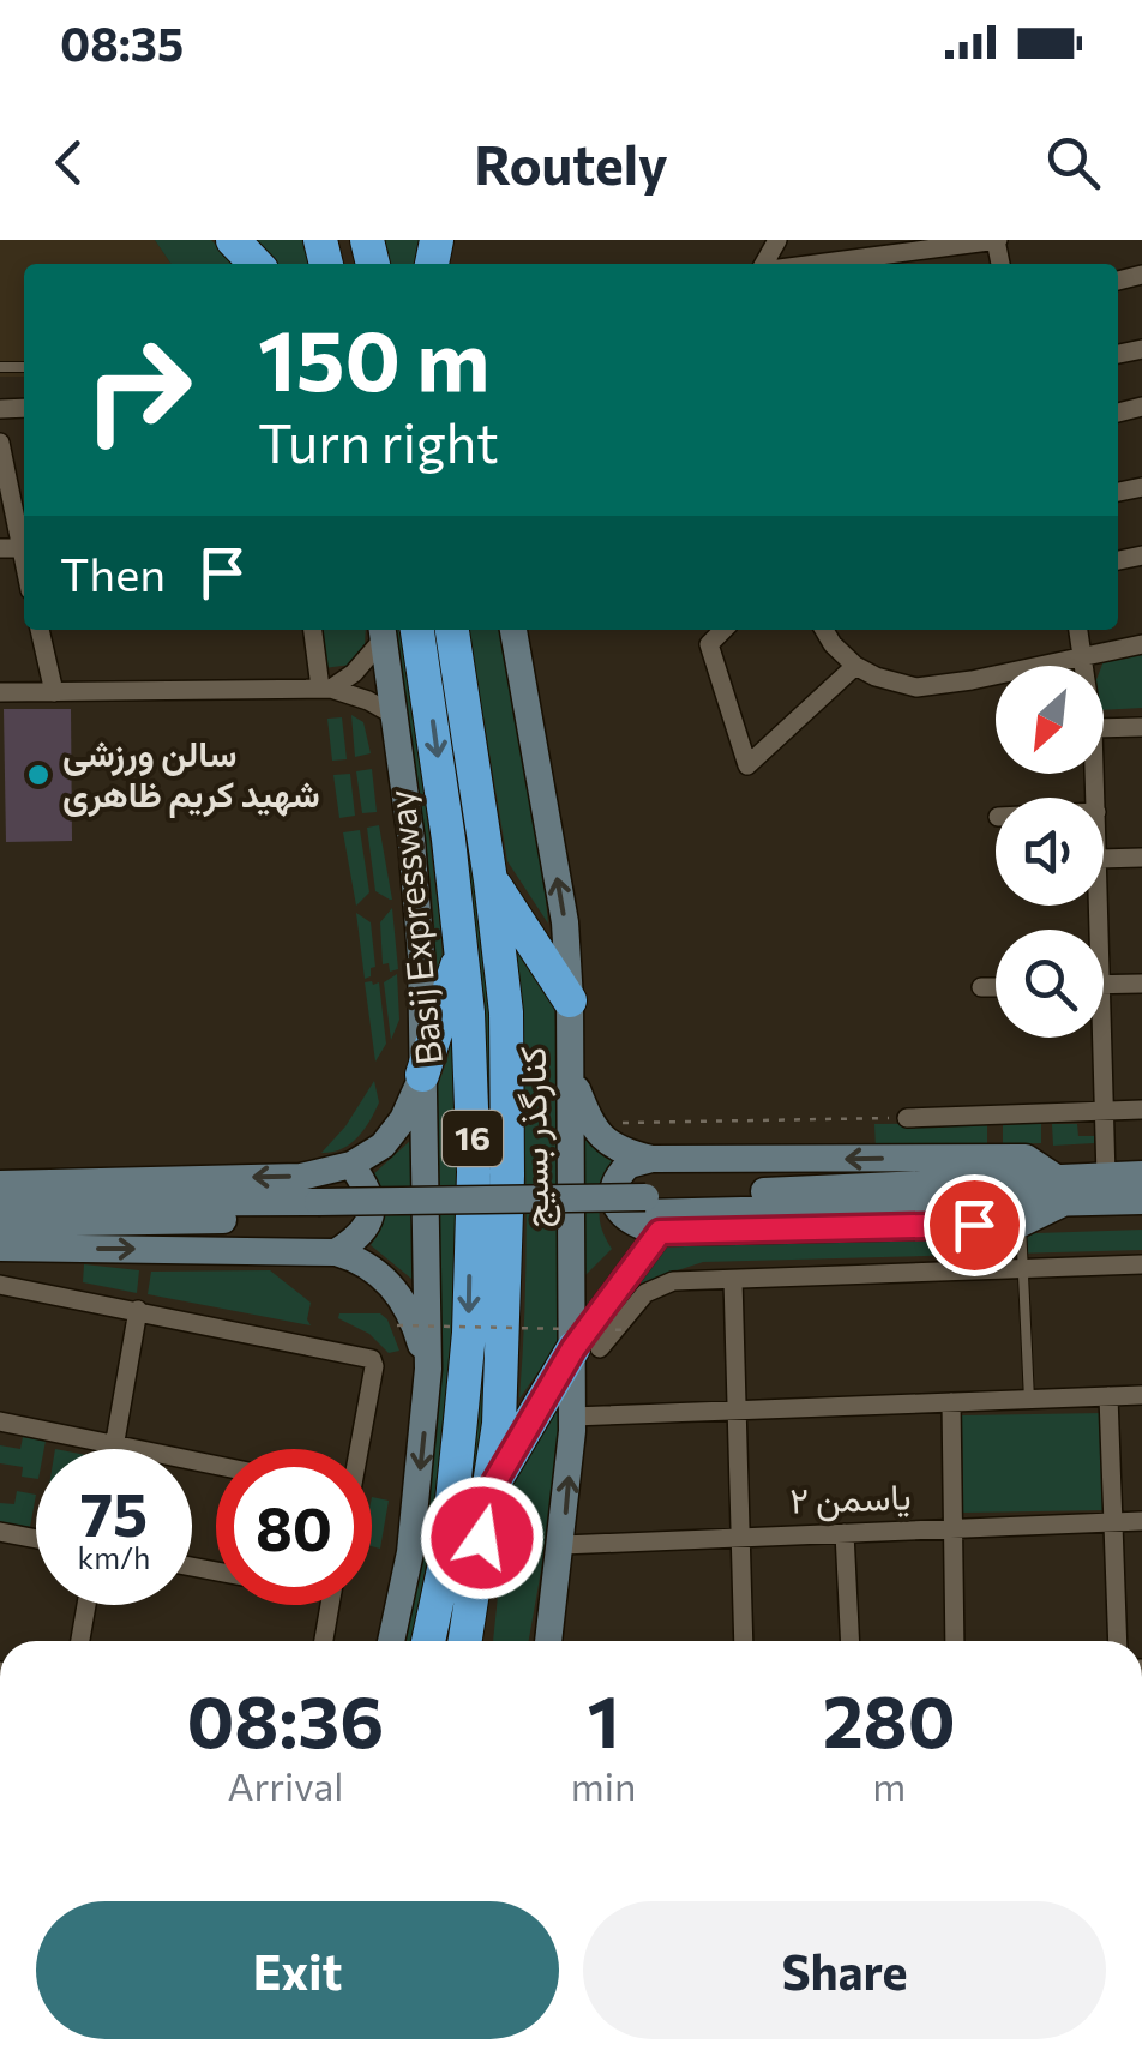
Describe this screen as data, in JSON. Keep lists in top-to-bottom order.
{
  "streets": {
    "highway": ["Basij Expressway", "16"],
    "main road": ["کنارگذر بسیج"],
    "street": ["یاسمن ۲"]
  },
  "crossings": [
    ["کنارگذر بسیج", "یاسمن ۲"]
  ],
  "places": ["سالن ورزشی شهید کریم ظاهری"],
  "north": "bottom left",
  "page": {
    "status": "08:35",
    "header": "Routely",
    "turn": ["150 m", "Turn right"],
    "then": "Then",
    "speed": "75 km/h",
    "limit": "80",
    "eta": [
      "08:36",
      "Arrival",
      "1",
      "min",
      "280",
      "m"
    ],
    "buttons": ["Exit", "Share"]
  }
}
